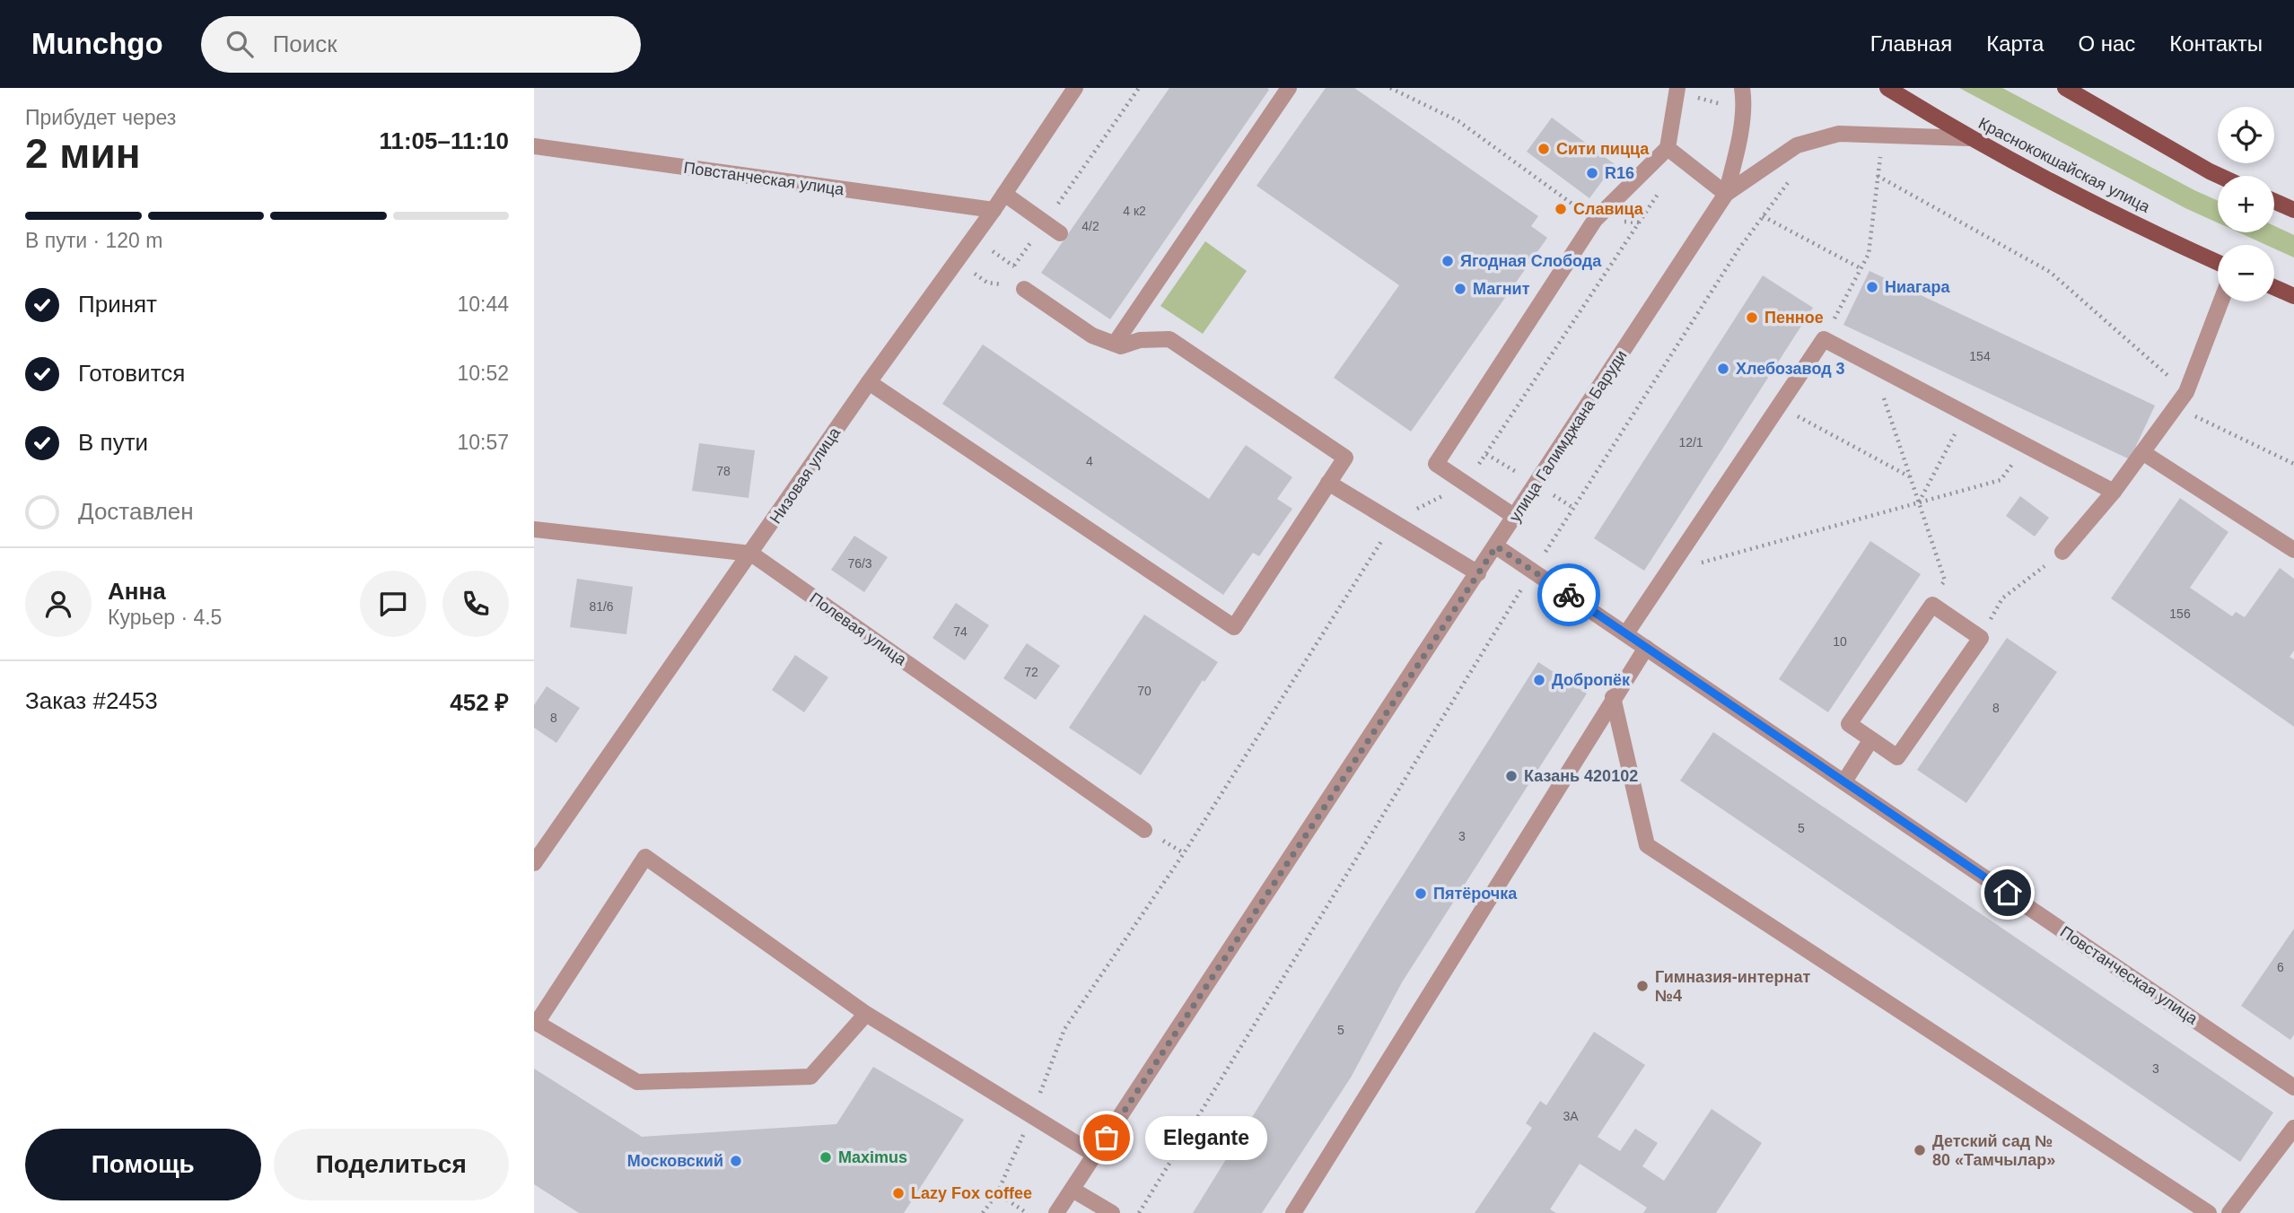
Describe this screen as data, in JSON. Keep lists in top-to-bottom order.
{
  "streets": {
    "main road": ["Краснококшайская улица"],
    "street": [
      "Повстанческая улица",
      "улица Галимджана Баруди",
      "Низовая улица",
      "Полевая улица"
    ]
  },
  "crossings": [
    ["Краснококшайская улица", "улица Галимджана Баруди"],
    ["Повстанческая улица", "улица Галимджана Баруди"],
    ["Повстанческая улица", "Низовая улица"],
    ["Низовая улица", "Полевая улица"]
  ],
  "places": [
    "Сити пицца",
    "R16",
    "Славица",
    "Ягодная Слобода",
    "Ниагара",
    "Магнит",
    "Пенное",
    "Хлебозавод 3",
    "Добропёк",
    "Казань 420102",
    "Пятёрочка",
    "Гимназия-интернат №4",
    "Elegante",
    "Детский сад № 80 «Тамчылар»",
    "Maximus",
    "Московский",
    "Lazy Fox coffee"
  ],
  "house_numbers": [
    "4 к2",
    "4/2",
    "154",
    "12/1",
    "4",
    "78",
    "76/3",
    "81/6",
    "156",
    "74",
    "10",
    "72",
    "70",
    "8",
    "8",
    "5",
    "3",
    "6",
    "5",
    "3",
    "3А"
  ],
  "page": {
    "header": "Munchgo",
    "search": "Поиск",
    "nav": [
      "Главная",
      "Карта",
      "О нас",
      "Контакты"
    ],
    "heading": ["2 мин", "Прибудет через", "11:05–11:10"],
    "panel": [
      "Анна",
      "Курьер · 4.5",
      "Заказ #2453",
      "452 ₽"
    ],
    "map_buttons": ["+", "−"],
    "bar": "В пути · 120 m",
    "list": [
      ["Принят", "10:44"],
      ["Готовится", "10:52"],
      ["В пути", "10:57"],
      "Доставлен"
    ],
    "buttons": ["Помощь", "Поделиться"],
    "bubble": "Elegante"
  }
}
